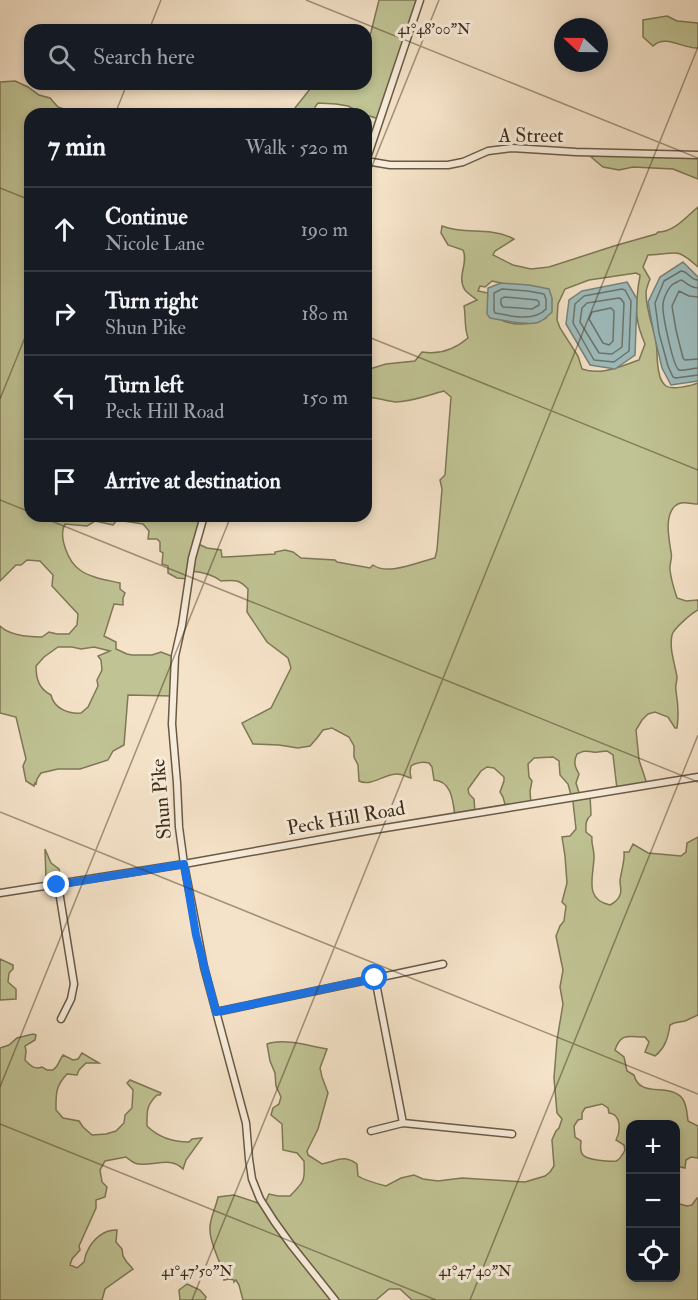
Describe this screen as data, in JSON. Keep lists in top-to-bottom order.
{
  "streets": {
    "street": ["A Street", "Shun Pike", "Peck Hill Road"]
  },
  "crossings": [
    ["Shun Pike", "Peck Hill Road"]
  ],
  "north": "left",
  "page": {
    "search": "Search here",
    "heading": ["7 min", "Walk · 520 m"],
    "list": [
      ["Continue", "Nicole Lane", "190 m"],
      ["Turn right", "Shun Pike", "180 m"],
      ["Turn left", "Peck Hill Road", "150 m"],
      "Arrive at destination"
    ],
    "map_buttons": ["+", "−"]
  },
  "coordinates": ["41°48'00\"N", "41°47'50\"N", "41°47'40\"N"]
}
